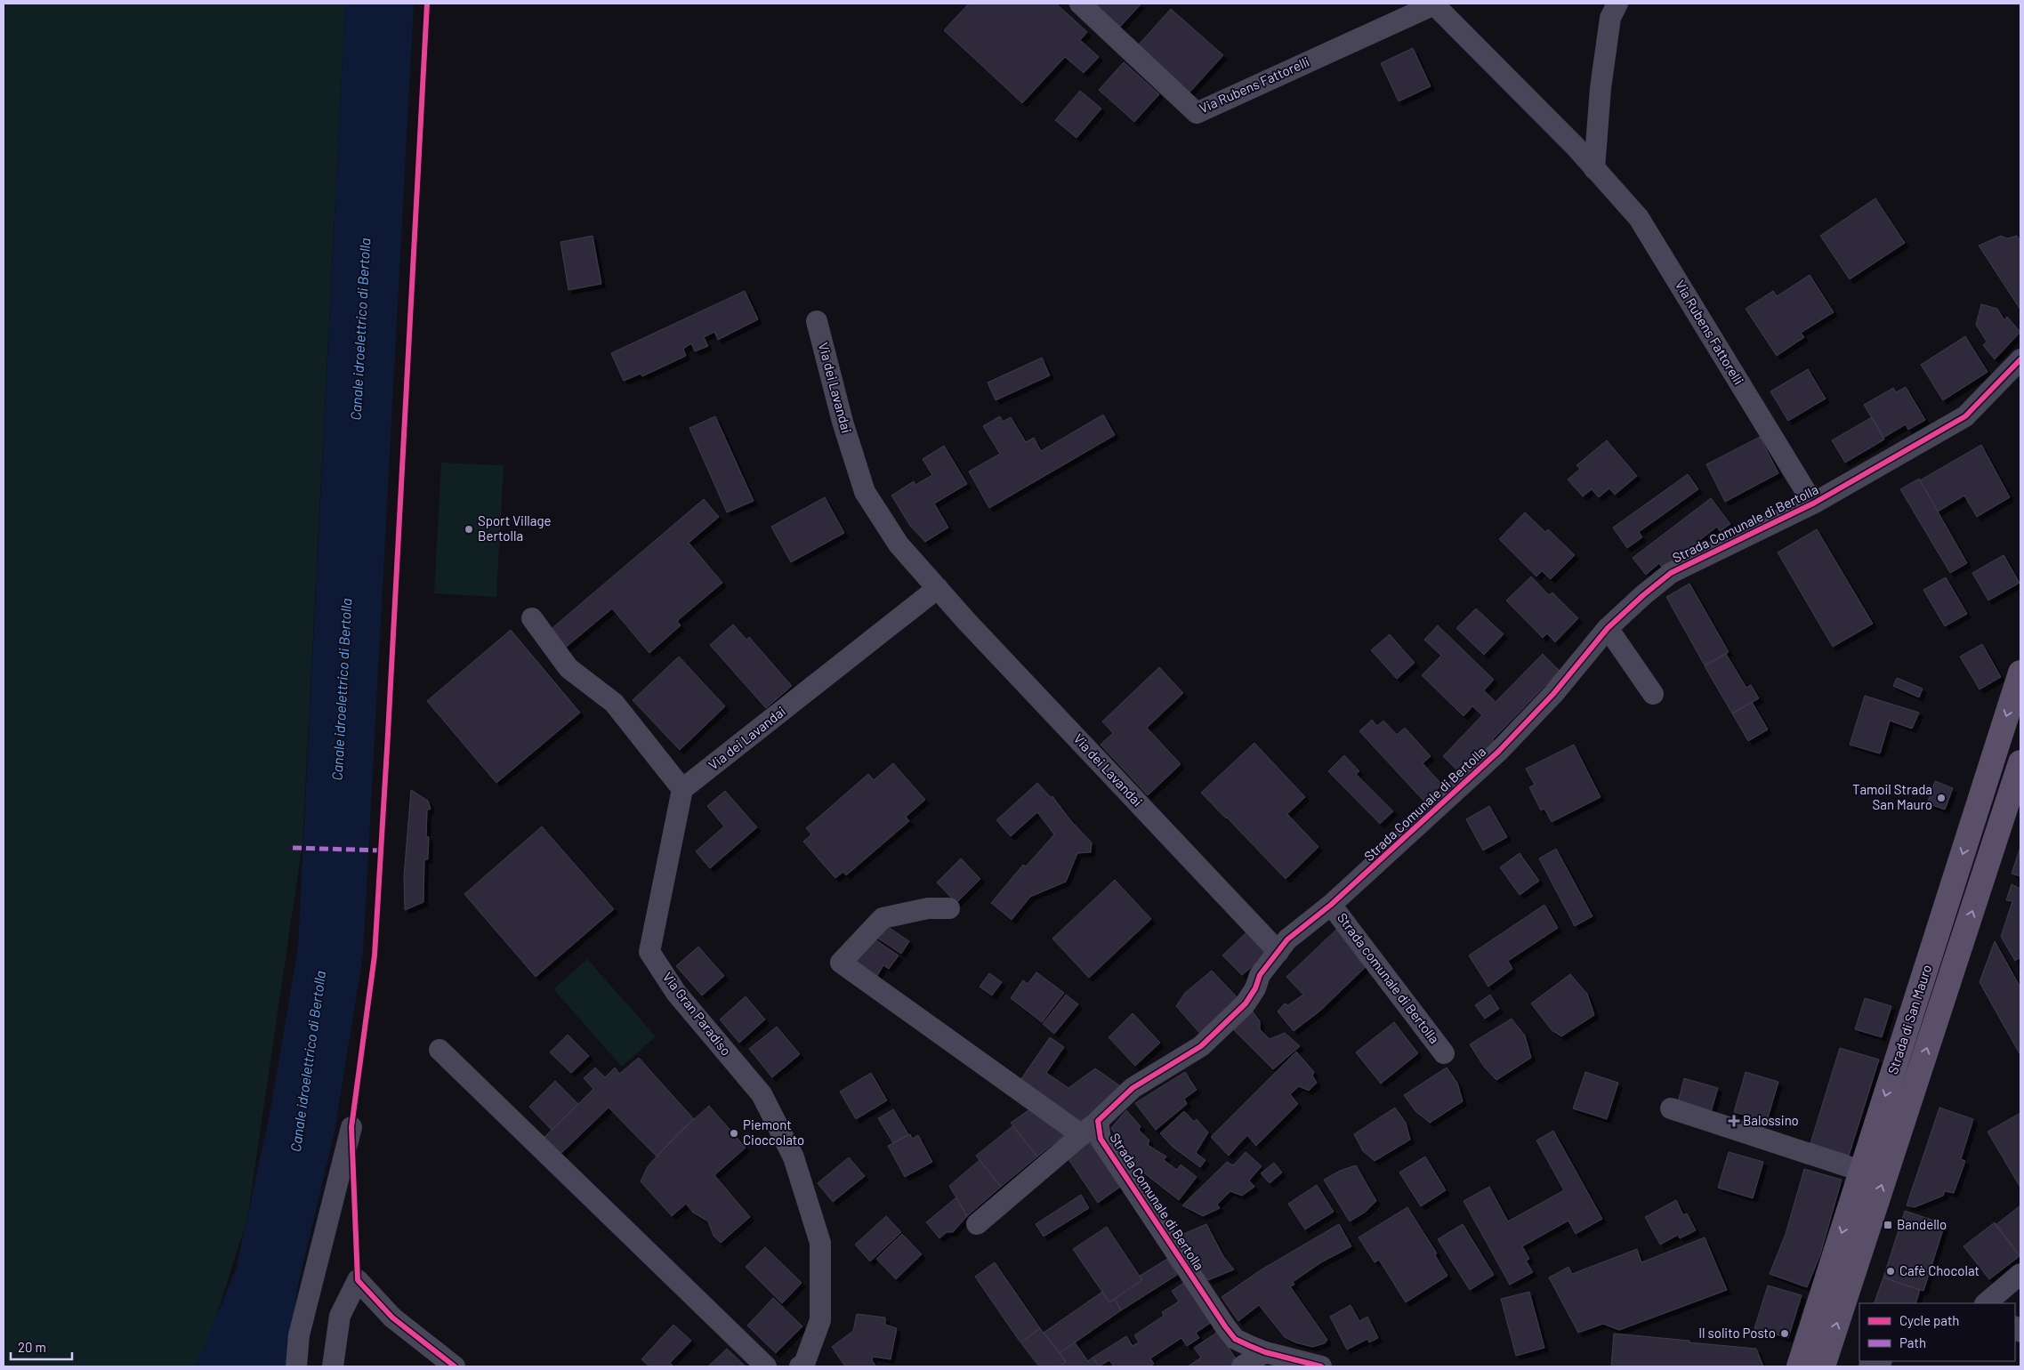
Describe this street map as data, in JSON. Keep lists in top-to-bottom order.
{
  "streets": {
    "main road": ["Strada di San Mauro"],
    "street": [
      "Via Rubens Fattorelli",
      "Via dei Lavandai",
      "Strada Comunale di Bertolla",
      "Strada comunale di Bertolla",
      "Via Gran Paradiso"
    ]
  },
  "crossings": [
    ["Via Rubens Fattorelli", "Strada Comunale di Bertolla"],
    ["Via dei Lavandai", "Strada Comunale di Bertolla"],
    ["Via dei Lavandai", "Via Gran Paradiso"],
    ["Strada Comunale di Bertolla", "Strada comunale di Bertolla"]
  ],
  "water": ["Canale idroelettrico di Bertolla"],
  "places": {
    "other": [
      "Sport Village Bertolla",
      "Tamoil Strada San Mauro",
      "Piemont Cioccolato",
      "Cafè Chocolat",
      "Il solito Posto"
    ],
    "health": ["Balossino"],
    "transit": ["Bandello"]
  },
  "legend": ["Cycle path", "Path"],
  "scale_bar": "20 m"
}
